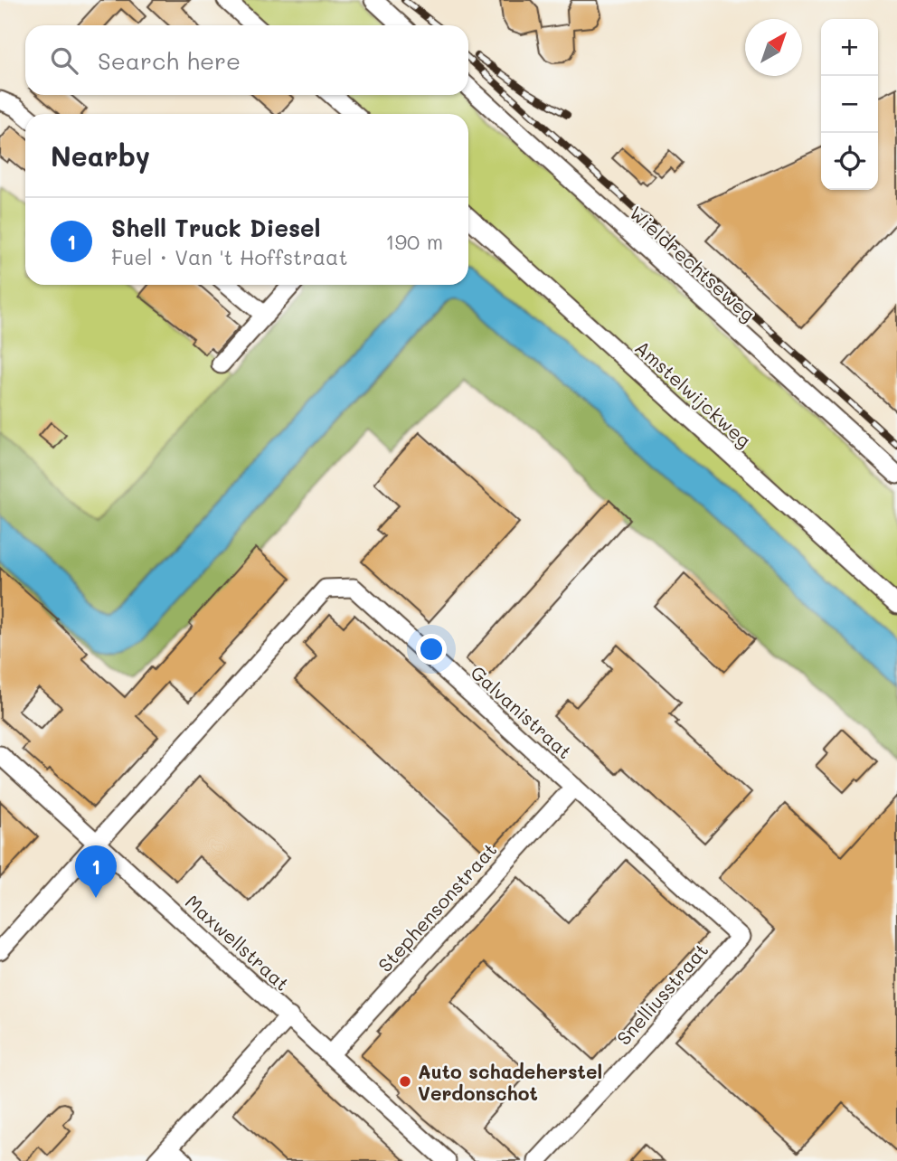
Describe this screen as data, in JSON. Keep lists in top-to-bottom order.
{
  "streets": {
    "street": [
      "Wieldrechtseweg",
      "Amstelwijckweg",
      "Galvanistraat",
      "Stephensonstraat",
      "Maxwellstraat",
      "Snelliusstraat"
    ]
  },
  "crossings": [
    ["Galvanistraat", "Stephensonstraat"],
    ["Galvanistraat", "Maxwellstraat"],
    ["Galvanistraat", "Snelliusstraat"],
    ["Stephensonstraat", "Maxwellstraat"]
  ],
  "places": ["Auto schadeherstel Verdonschot"],
  "north": "top right",
  "page": {
    "map_buttons": ["+", "−"],
    "search": "Search here",
    "heading": "Nearby",
    "list": [
      {
        "mark": "1",
        "name": "Shell Truck Diesel",
        "note": "Fuel · Van 't Hoffstraat",
        "value": "190 m"
      }
    ],
    "pins": "1"
  }
}
